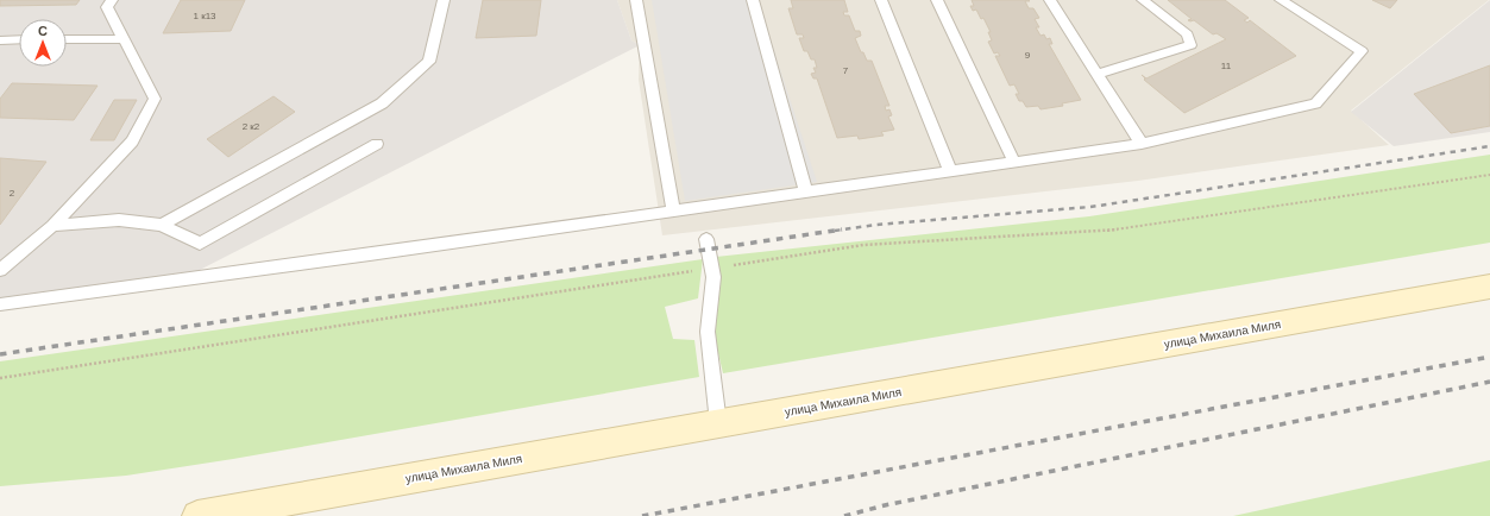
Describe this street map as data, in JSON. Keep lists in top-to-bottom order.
{
  "streets": {
    "main road": ["улица Михаила Миля"]
  },
  "house_numbers": [
    "1 к13",
    "9",
    "11",
    "7",
    "2 к2",
    "2"
  ],
  "north": "top"
}
